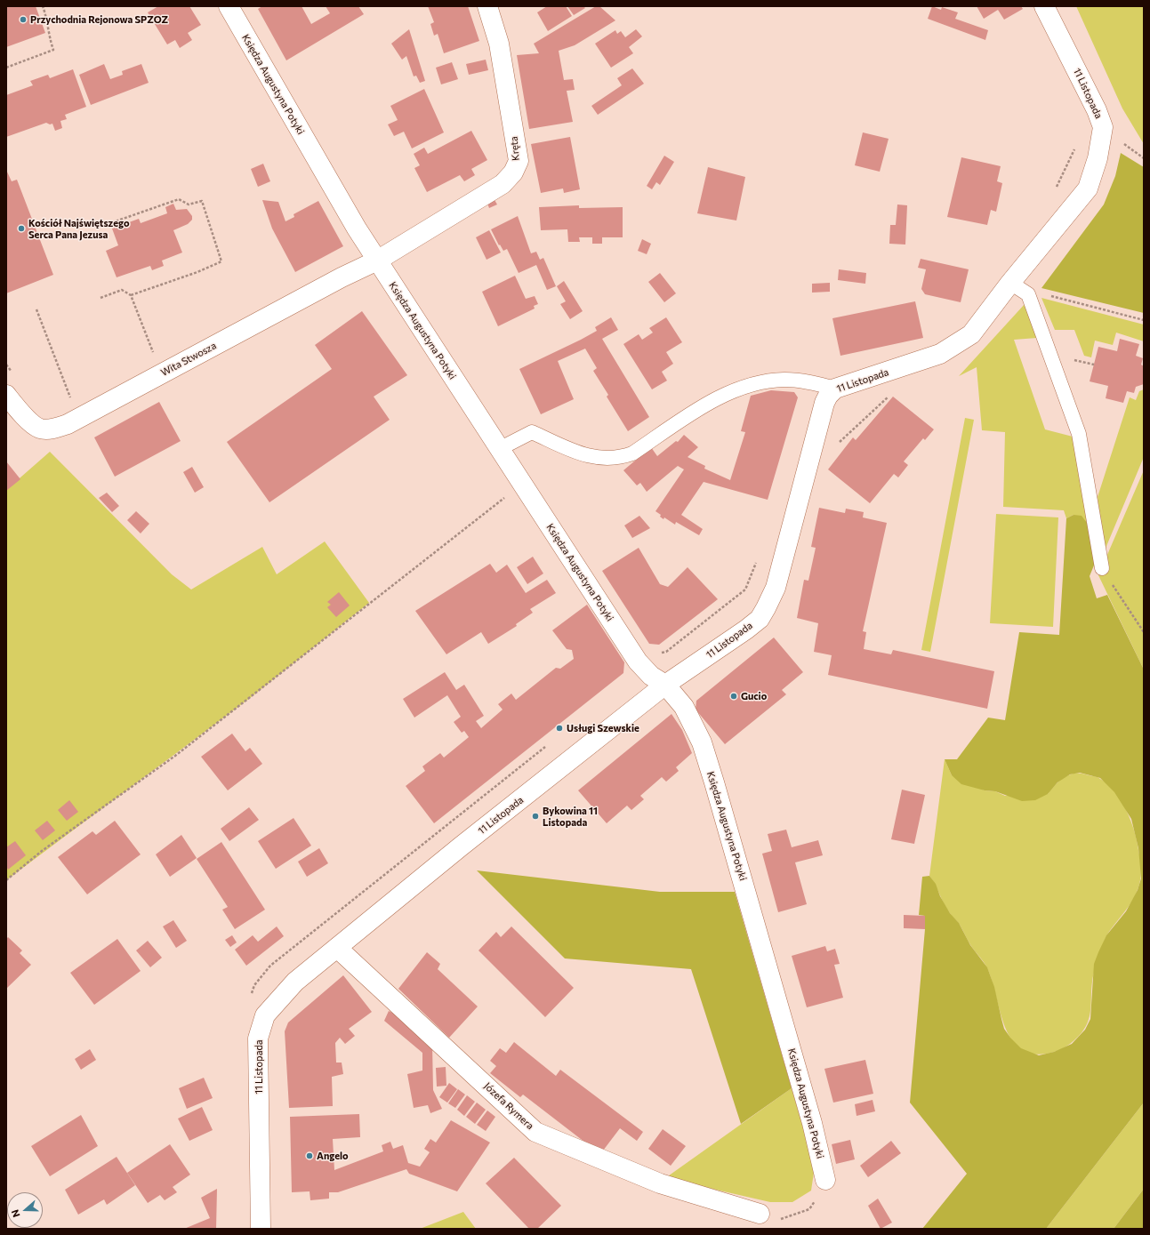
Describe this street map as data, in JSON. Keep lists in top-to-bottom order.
{
  "streets": {
    "street": [
      "Księdza Augustyna Potyki",
      "11 Listopada",
      "Kręta",
      "Wita Stwosza",
      "Józefa Rymera"
    ]
  },
  "crossings": [
    ["Księdza Augustyna Potyki", "11 Listopada"],
    ["Księdza Augustyna Potyki", "Kręta"],
    ["Księdza Augustyna Potyki", "Wita Stwosza"],
    ["11 Listopada", "Józefa Rymera"],
    ["Kręta", "Wita Stwosza"]
  ],
  "places": [
    "Przychodnia Rejonowa SPZOZ",
    "Kościół Najświętszego Serca Pana Jezusa",
    "Gucio",
    "Usługi Szewskie",
    "Bykowina 11 Listopada",
    "Angelo"
  ],
  "north": "left"
}
